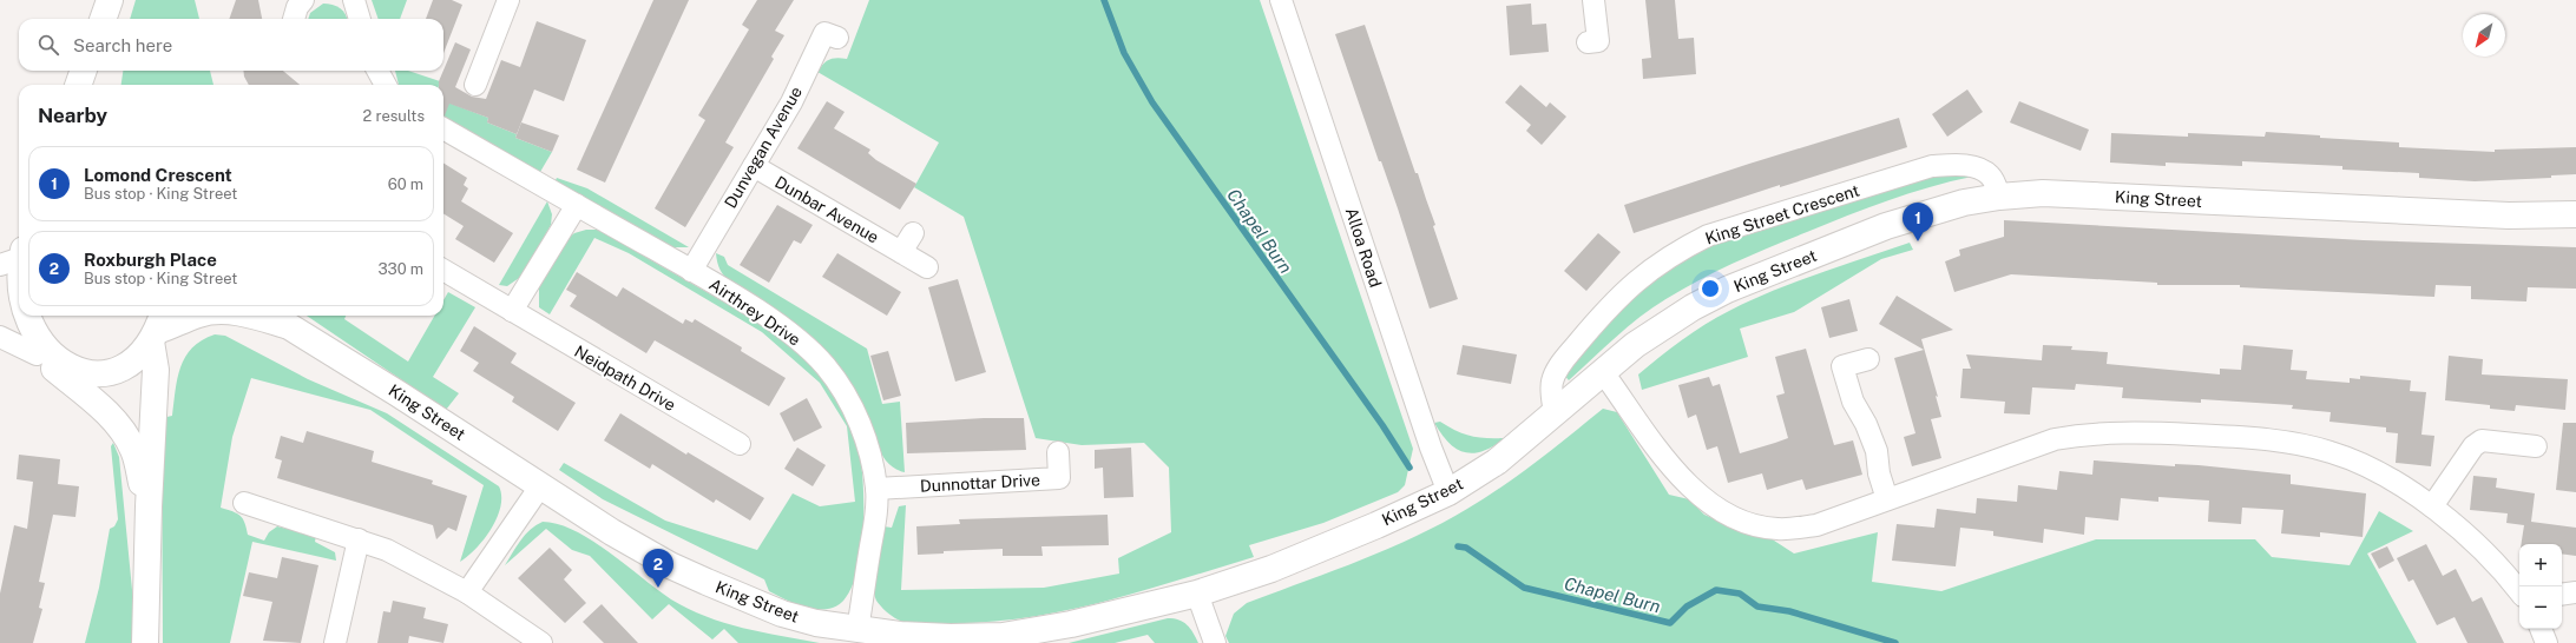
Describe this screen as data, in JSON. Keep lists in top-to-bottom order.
{
  "streets": {
    "main road": ["King Street"],
    "street": [
      "Dunvegan Avenue",
      "Dunbar Avenue",
      "King Street Crescent",
      "Alloa Road",
      "Airthrey Drive",
      "Neidpath Drive",
      "Dunnottar Drive"
    ]
  },
  "crossings": [
    ["Dunvegan Avenue", "Dunbar Avenue"],
    ["Dunvegan Avenue", "Airthrey Drive"],
    ["King Street", "King Street Crescent"],
    ["King Street", "Alloa Road"],
    ["King Street", "Airthrey Drive"],
    ["Airthrey Drive", "Dunnottar Drive"]
  ],
  "water": ["Chapel Burn"],
  "north": "bottom left",
  "page": {
    "search": "Search here",
    "heading": ["Nearby", "2 results"],
    "list": [
      {
        "mark": "1",
        "name": "Lomond Crescent",
        "note": "Bus stop · King Street",
        "value": "60 m"
      },
      {
        "mark": "2",
        "name": "Roxburgh Place",
        "note": "Bus stop · King Street",
        "value": "330 m"
      }
    ],
    "pins": ["1", "2"],
    "map_buttons": ["+", "−"]
  }
}
